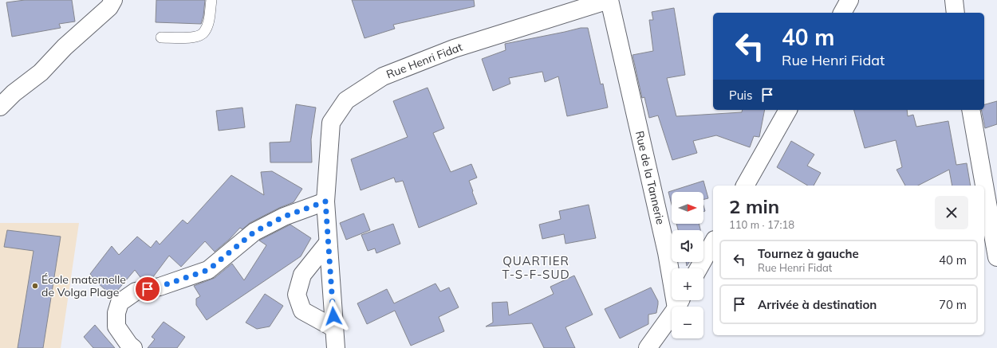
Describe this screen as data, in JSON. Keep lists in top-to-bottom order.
{
  "streets": {
    "street": ["Rue Henri Fidat", "Rue de la Tannerie"]
  },
  "crossings": [
    ["Rue Henri Fidat", "Rue de la Tannerie"]
  ],
  "districts": ["QUARTIER T-S-F-SUD"],
  "places": ["École maternelle de Volga Plage"],
  "north": "right",
  "page": {
    "turn": ["40 m", "Rue Henri Fidat"],
    "then": "Puis",
    "heading": ["2 min", "110 m · 17:18"],
    "map_buttons": ["+", "−"],
    "list": [
      {
        "name": "Tournez à gauche",
        "note": "Rue Henri Fidat",
        "value": "40 m"
      },
      {
        "name": "Arrivée à destination",
        "value": "70 m"
      }
    ]
  }
}
